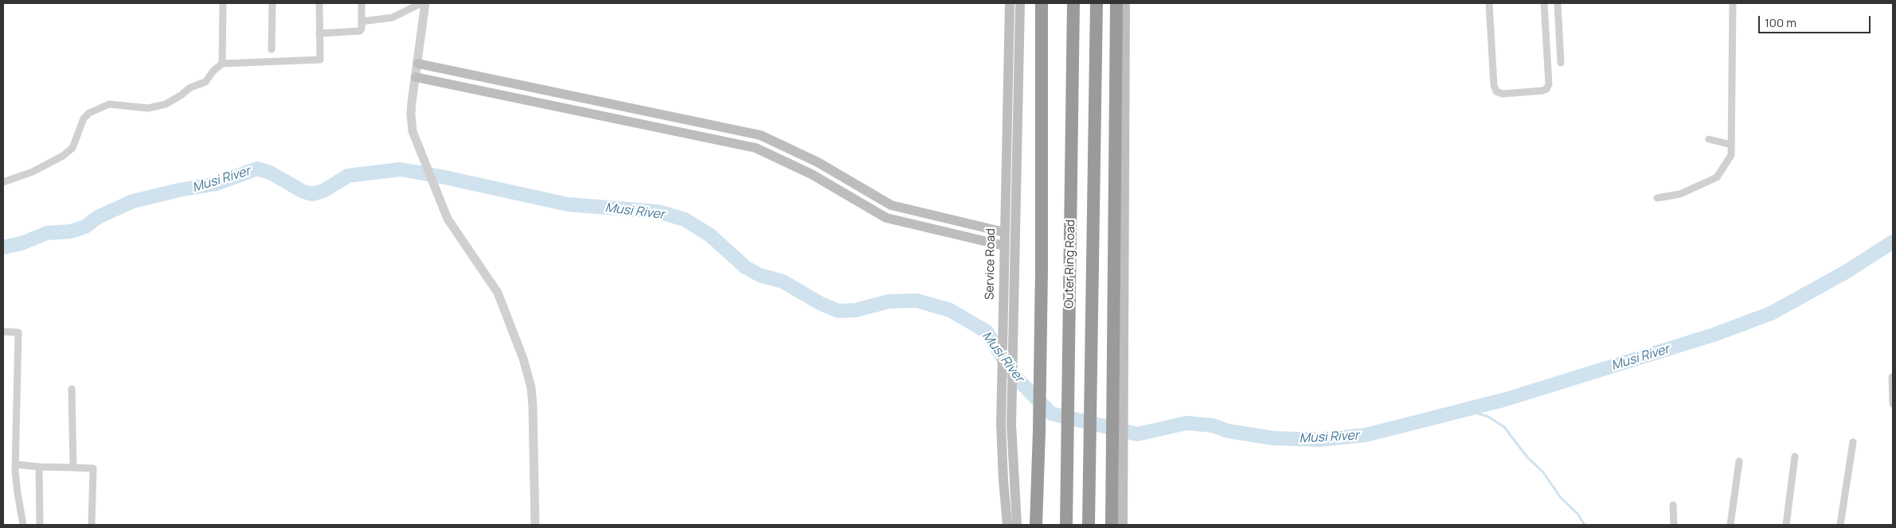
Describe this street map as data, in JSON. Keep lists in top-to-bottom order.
{
  "streets": {
    "highway": ["Outer Ring Road"],
    "main road": ["Service Road"]
  },
  "water": ["Musi River"],
  "scale_bar": "100 m"
}
